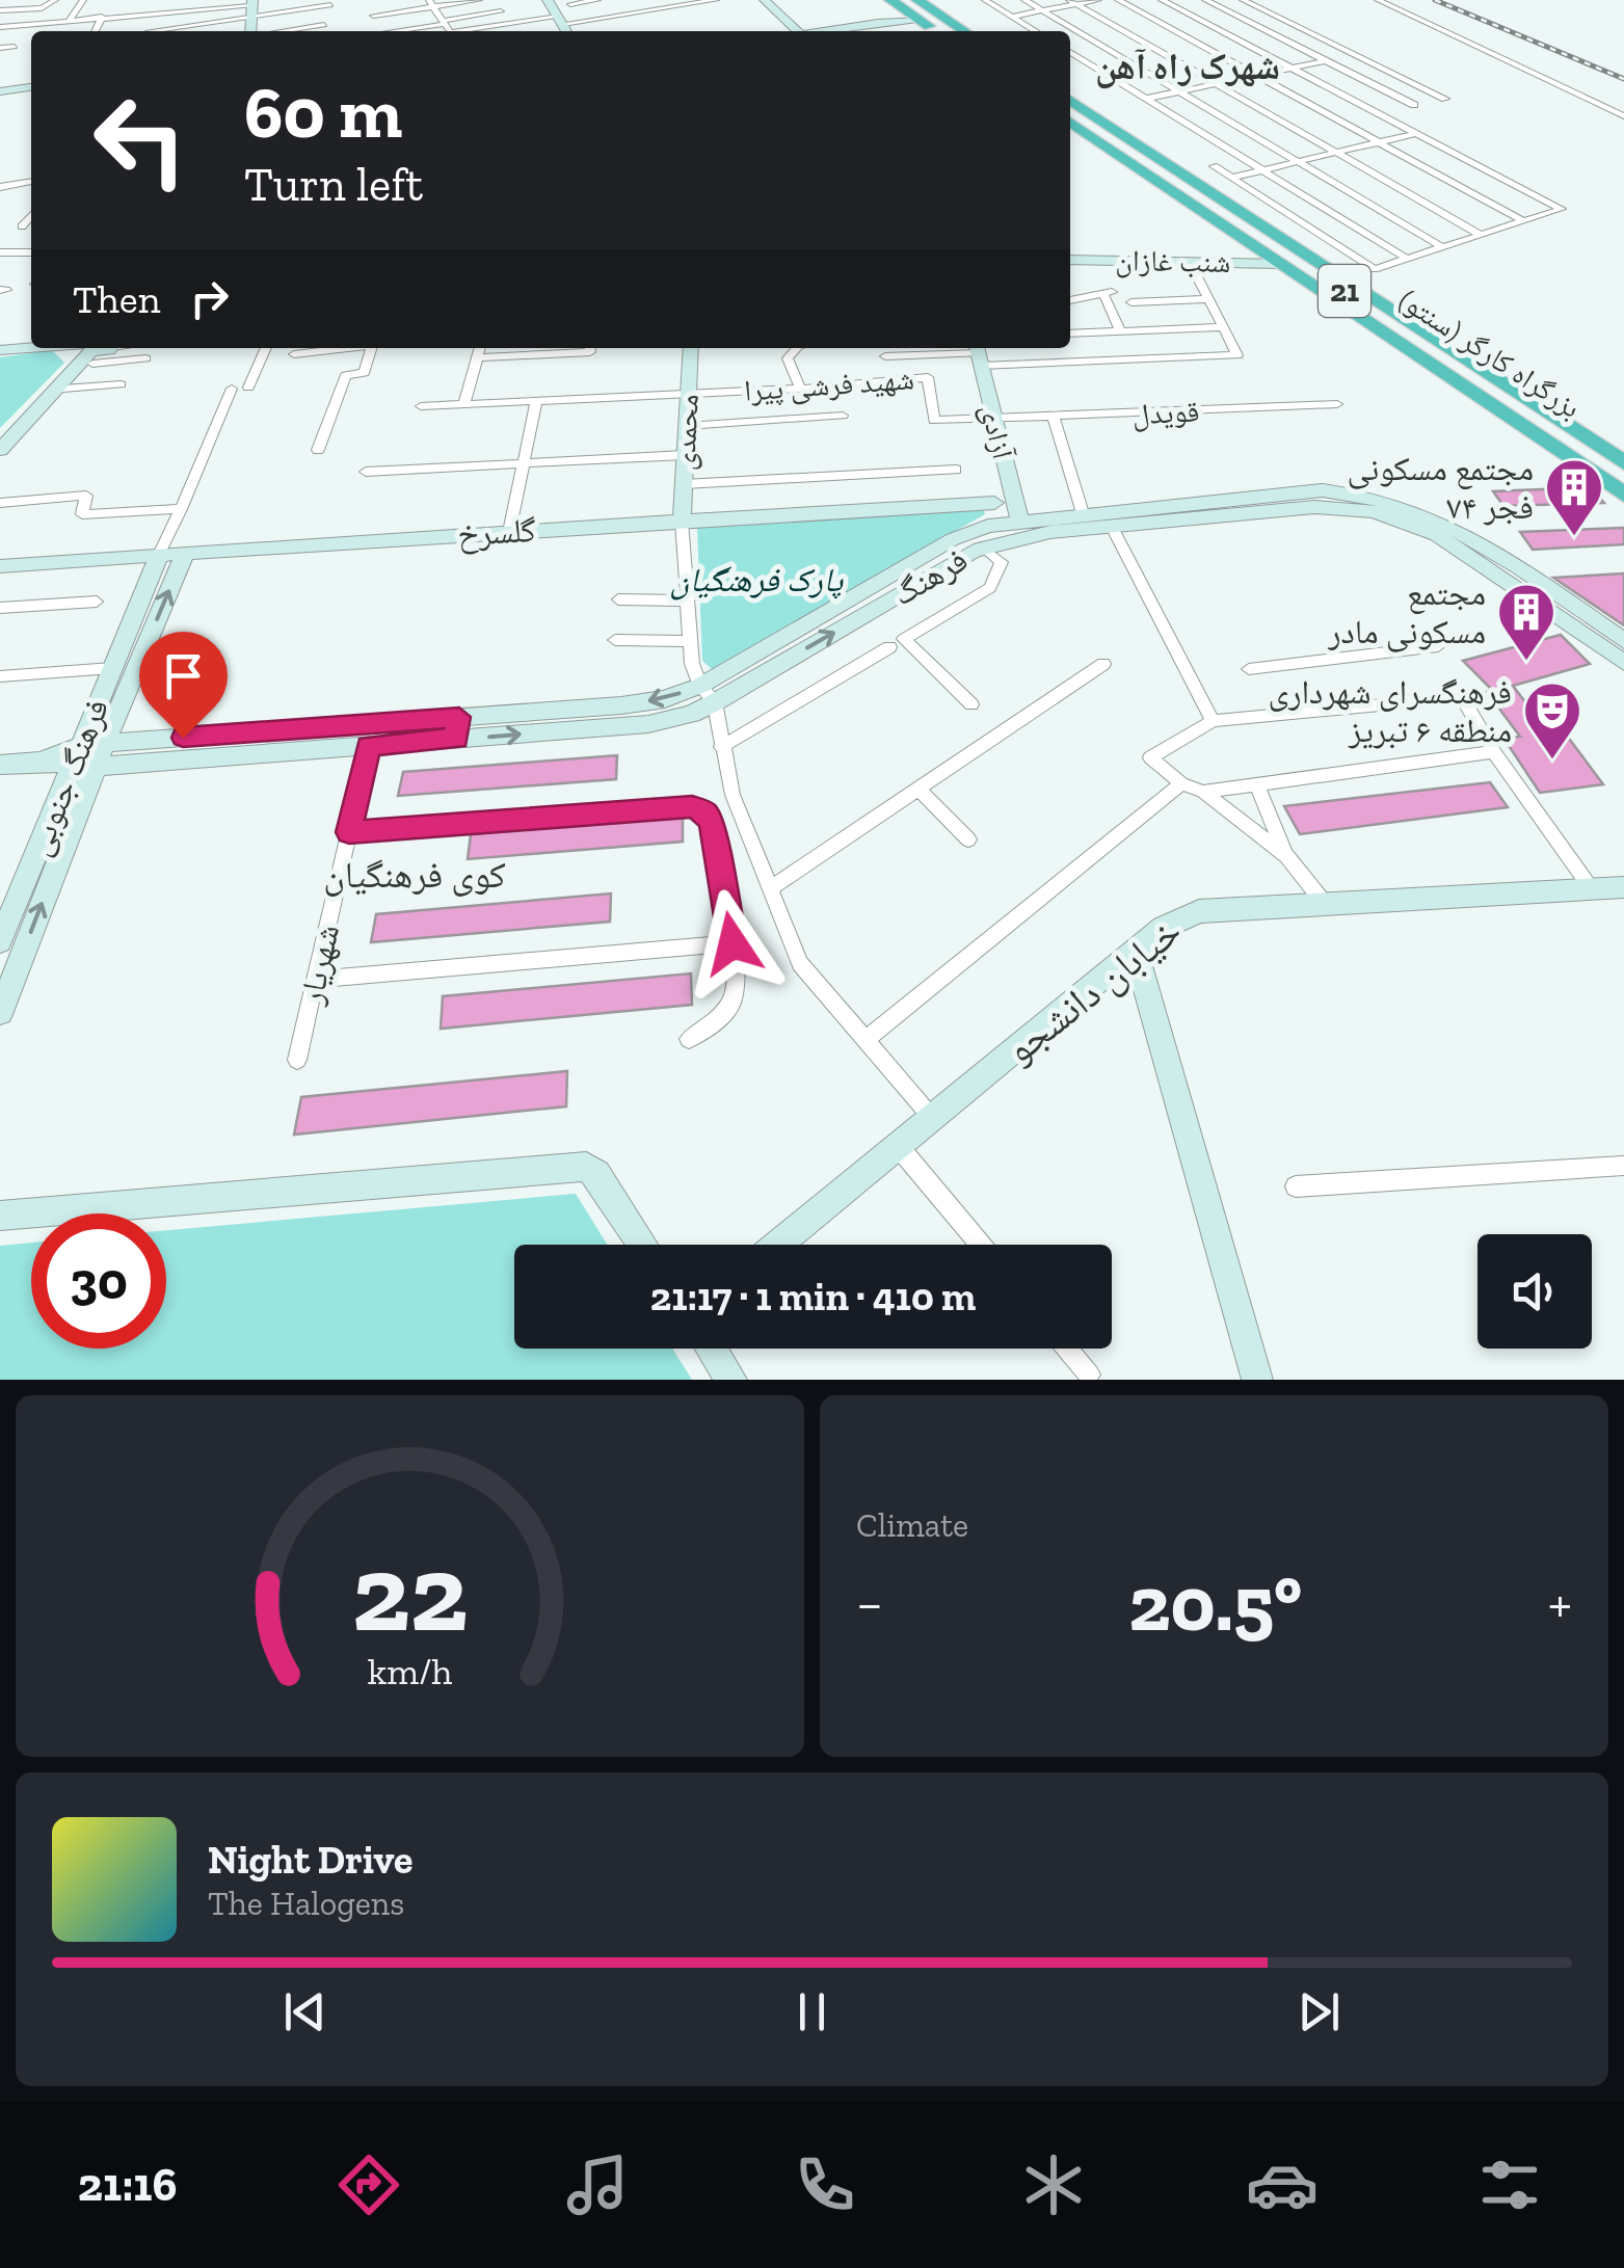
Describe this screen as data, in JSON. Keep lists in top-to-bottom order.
{
  "streets": {
    "highway": ["21", "بزرگراه کارگر (سنتو)"],
    "street": [
      "شنب غازان",
      "شهید فرشی پیرا",
      "قویدل",
      "آزادی",
      "محمدی",
      "گلسرخ",
      "فرهنگ",
      "فرهنگ جنوبی",
      "شهریار",
      "خیابان دانشجو"
    ]
  },
  "crossings": [
    ["شهید فرشی پیرا", "قویدل"],
    ["شهید فرشی پیرا", "آزادی"],
    ["شهید فرشی پیرا", "محمدی"],
    ["قویدل", "آزادی"],
    ["آزادی", "فرهنگ"],
    ["محمدی", "گلسرخ"],
    ["گلسرخ", "فرهنگ جنوبی"],
    ["فرهنگ", "فرهنگ جنوبی"],
    ["فرهنگ", "شهریار"]
  ],
  "districts": ["شهرک راه آهن", "کوی فرهنگیان"],
  "parks": ["پارک فرهنگیان"],
  "places": {
    "building": ["مجتمع مسکونی فجر ۷۴", "مجتمع مسکونی مادر"],
    "theatre": ["فرهنگسرای شهرداری منطقه ۶ تبریز"]
  },
  "page": {
    "turn": ["60 m", "Turn left"],
    "then": "Then",
    "limit": "30",
    "trip": "21:17 · 1 min · 410 m",
    "tile": "Climate",
    "heat": ["−", "20.5°", "+"],
    "song": ["Night Drive", "The Halogens"],
    "tabs": "21:16",
    "gauge": ["22", "km/h"]
  }
}
